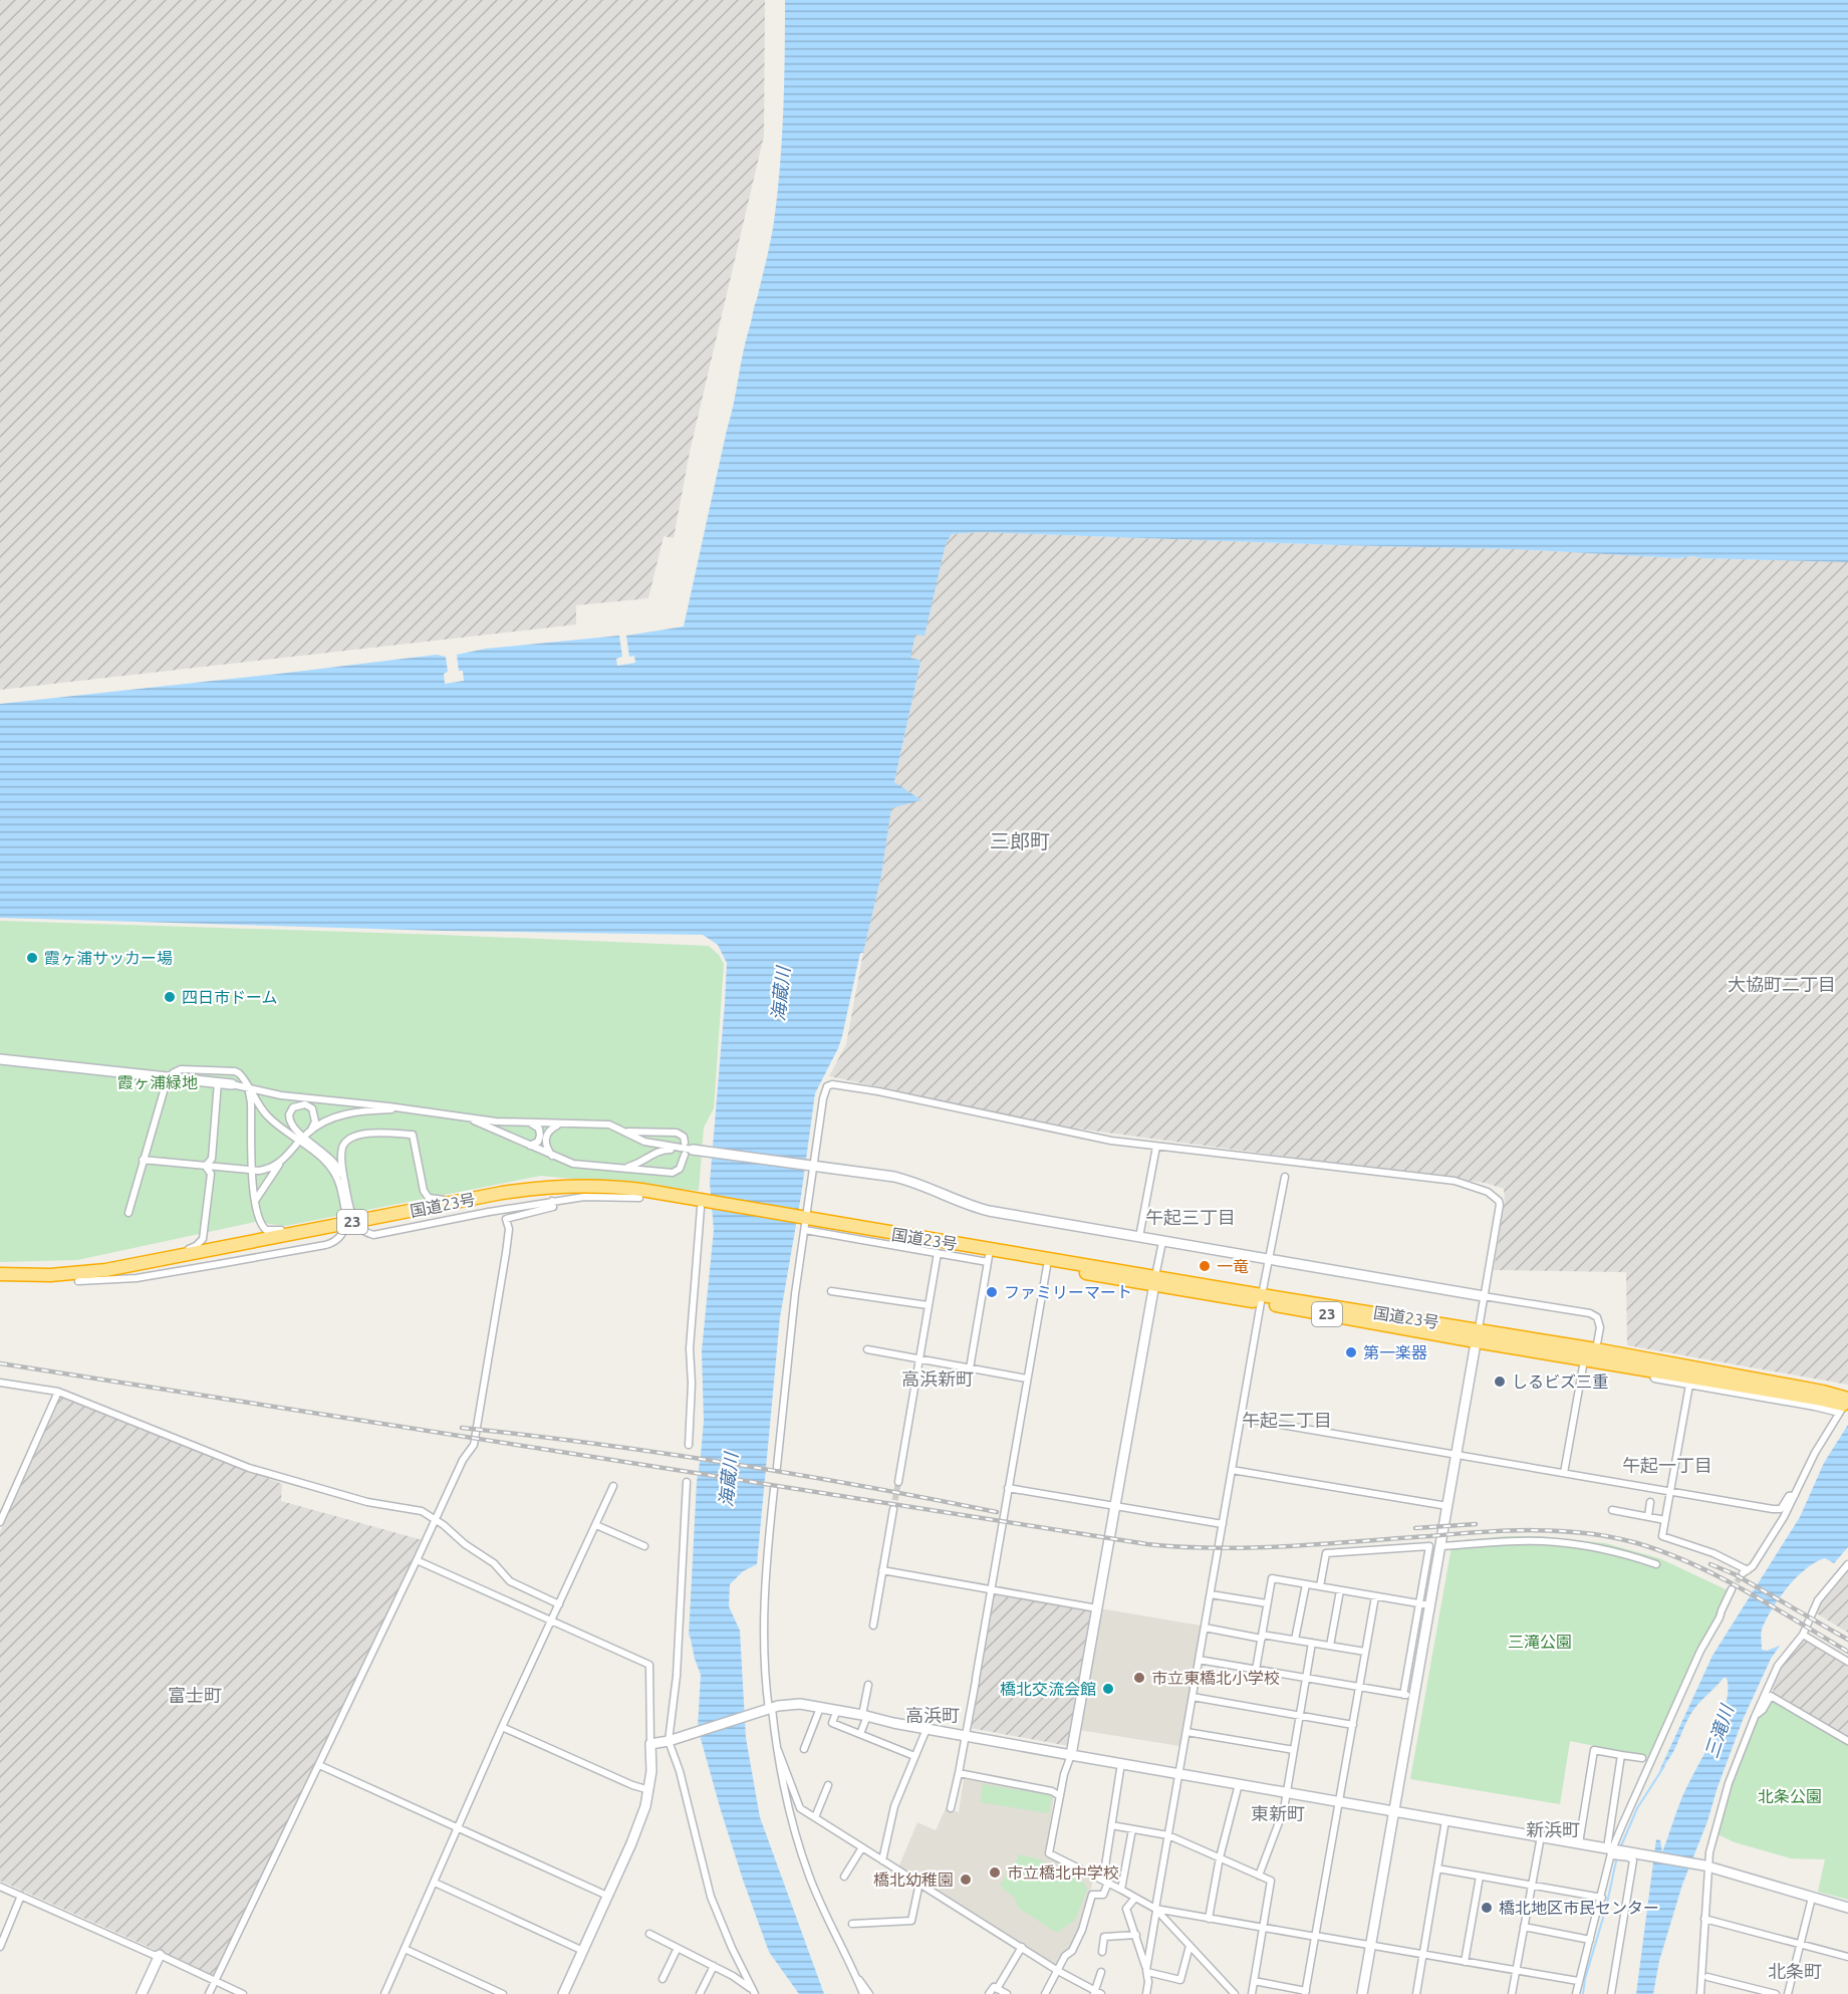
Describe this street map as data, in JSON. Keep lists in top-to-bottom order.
{
  "streets": {
    "highway": ["国道23号", "23"]
  },
  "districts": [
    "三郎町",
    "大協町二丁目",
    "午起三丁目",
    "高浜新町",
    "午起二丁目",
    "午起一丁目",
    "富士町",
    "高浜町",
    "東新町",
    "新浜町",
    "北条町"
  ],
  "water": ["海蔵川", "三滝川"],
  "parks": ["霞ヶ浦緑地", "三滝公園", "北条公園"],
  "places": [
    "霞ヶ浦サッカー場",
    "四日市ドーム",
    "一竜",
    "ファミリーマート",
    "第一楽器",
    "しるビズ三重",
    "市立東橋北小学校",
    "橋北交流会館",
    "市立橋北中学校",
    "橋北幼稚園",
    "橋北地区市民センター"
  ]
}
